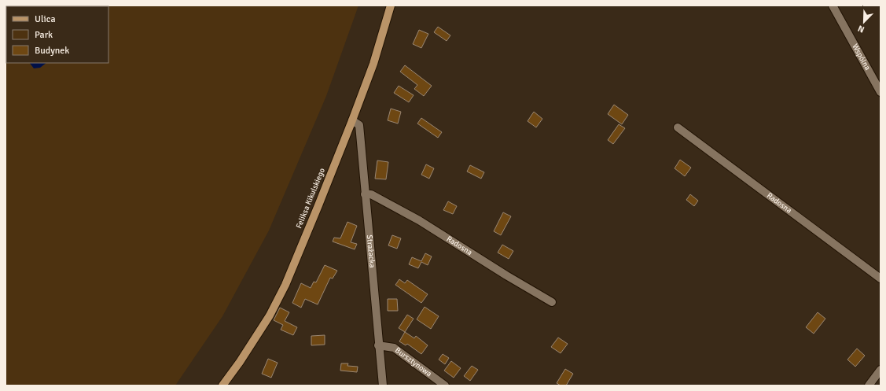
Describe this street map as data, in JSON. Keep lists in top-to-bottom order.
{
  "streets": {
    "main road": ["Feliksa Kikulskiego"],
    "street": [
      "Wspólna",
      "Radosna",
      "Strażacka",
      "Bursztynowa"
    ]
  },
  "crossings": [
    ["Feliksa Kikulskiego", "Strażacka"],
    ["Radosna", "Strażacka"],
    ["Strażacka", "Bursztynowa"]
  ],
  "legend": ["Ulica", "Park", "Budynek"],
  "north": "bottom left"
}
